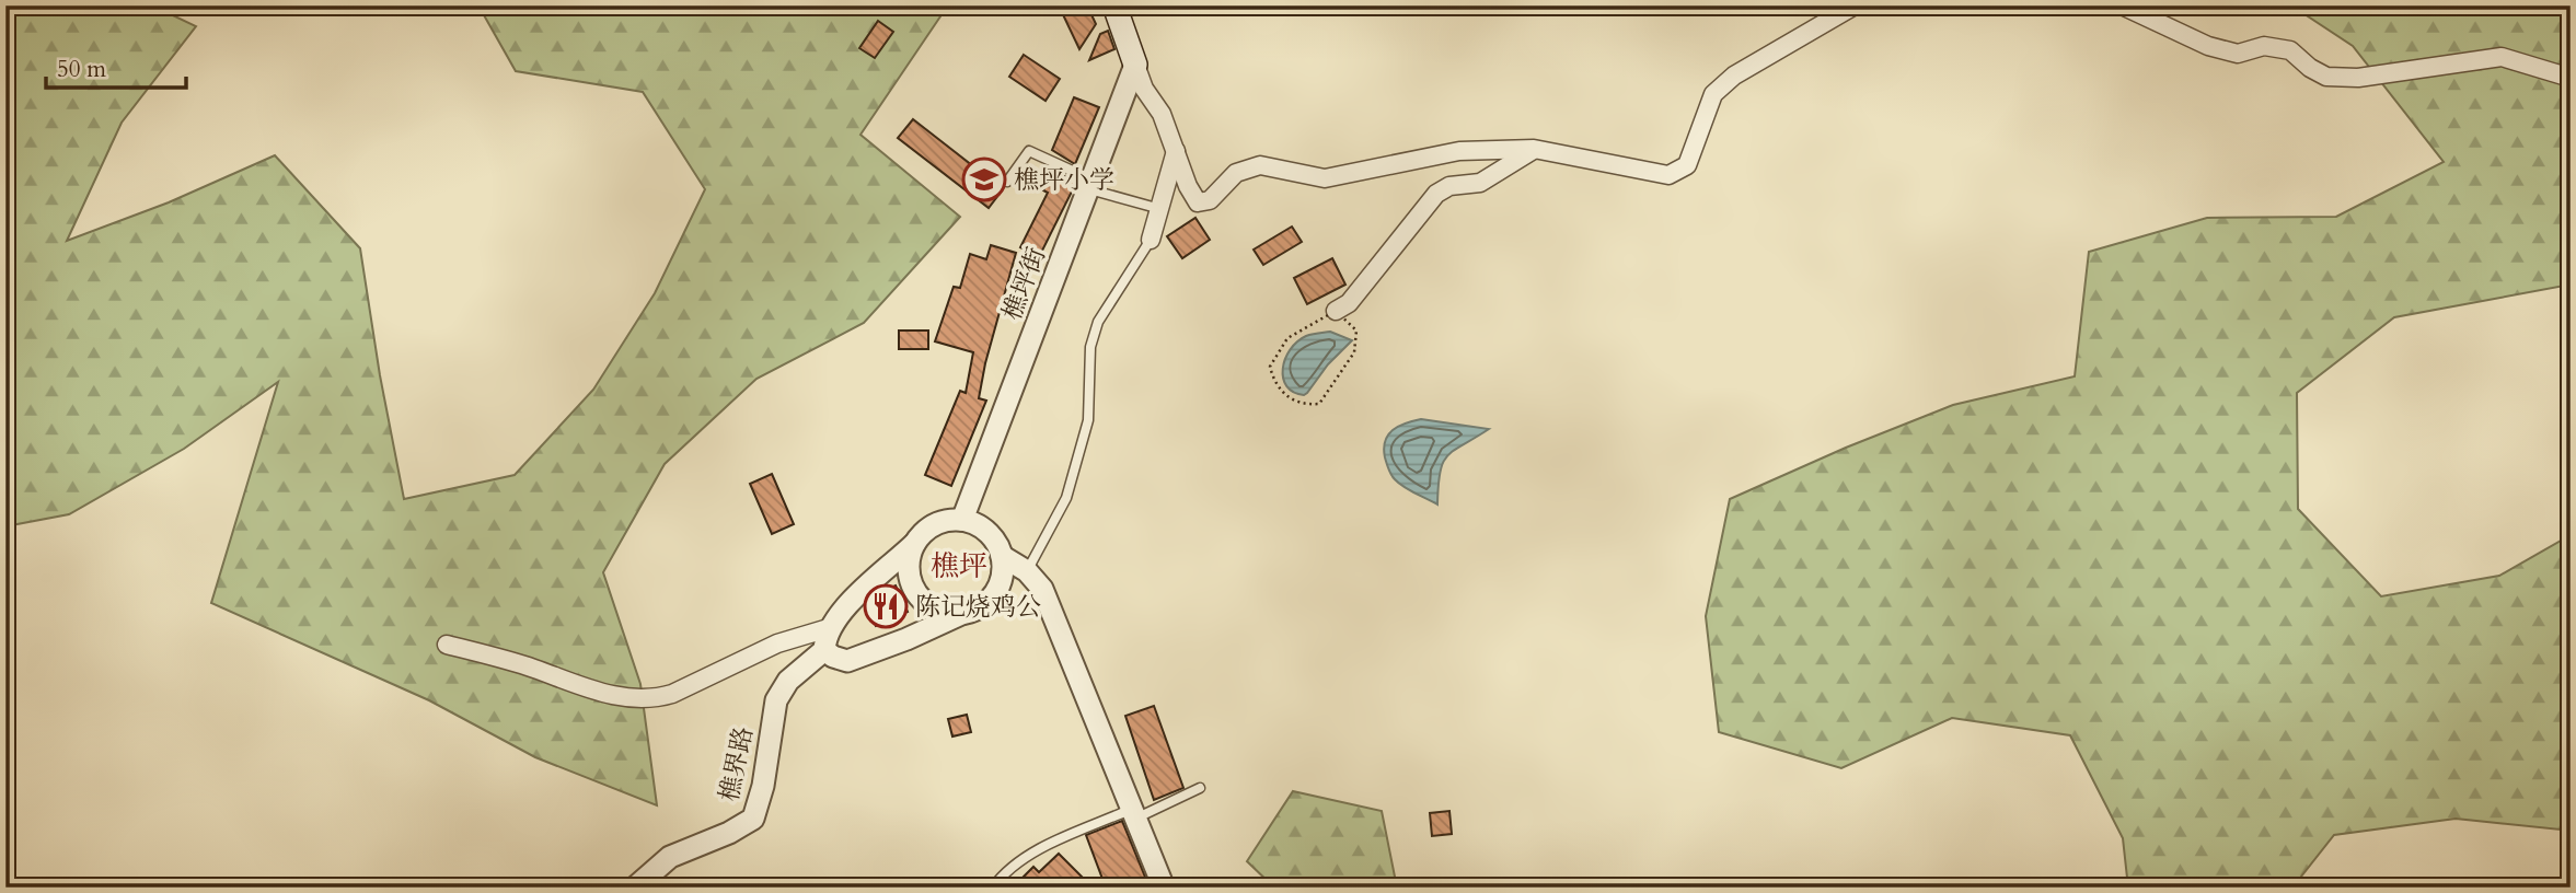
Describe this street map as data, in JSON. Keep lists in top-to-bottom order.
{
  "streets": {
    "street": ["樵坪街", "樵界路"]
  },
  "districts": ["樵坪"],
  "places": {
    "school or university": ["樵坪小学"],
    "restaurant": ["陈记烧鸡公"]
  },
  "scale_bar": "50 m"
}
